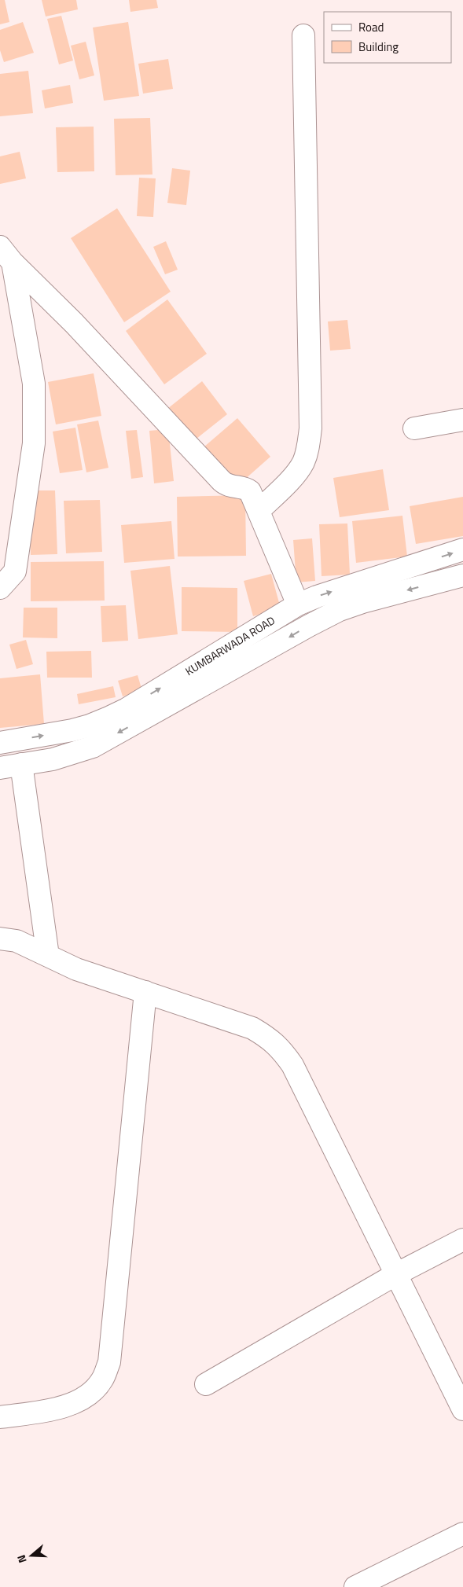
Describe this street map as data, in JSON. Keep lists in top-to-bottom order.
{
  "streets": {
    "street": ["KUMBARWADA ROAD"]
  },
  "legend": ["Road", "Building"],
  "north": "left"
}
